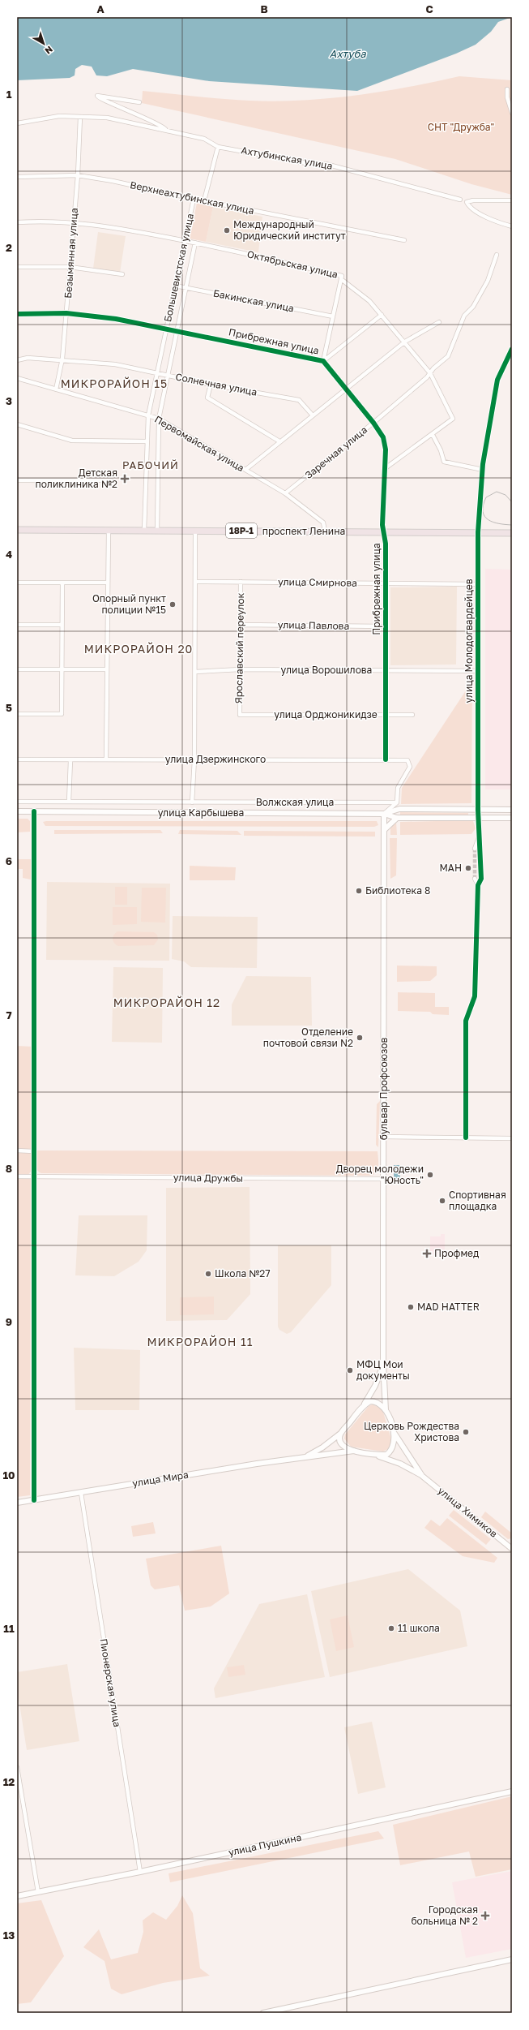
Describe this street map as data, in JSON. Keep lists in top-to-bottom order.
{
  "streets": {
    "main road": ["18Р-1", "проспект Ленина"],
    "street": [
      "Ахтубинская улица",
      "Верхнеахтубинская улица",
      "Безымянная улица",
      "Октябрьская улица",
      "Большевистская улица",
      "Бакинская улица",
      "Прибрежная улица",
      "Солнечная улица",
      "Первомайская улица",
      "Заречная улица",
      "улица Смирнова",
      "улица Павлова",
      "улица Молодогвардейцев",
      "Ярославский переулок",
      "улица Ворошилова",
      "улица Орджоникидзе",
      "улица Дзержинского",
      "Волжская улица",
      "улица Карбышева",
      "бульвар Профсоюзов",
      "улица Дружбы",
      "улица Мира",
      "улица Химиков",
      "Пионерская улица",
      "улица Пушкина"
    ]
  },
  "crossings": [
    ["Ахтубинская улица", "Безымянная улица"],
    ["Верхнеахтубинская улица", "Безымянная улица"],
    ["Верхнеахтубинская улица", "Большевистская улица"],
    ["Безымянная улица", "Октябрьская улица"],
    ["Безымянная улица", "Прибрежная улица"],
    ["Безымянная улица", "Солнечная улица"],
    ["Безымянная улица", "Первомайская улица"],
    ["Октябрьская улица", "Большевистская улица"],
    ["Октябрьская улица", "Прибрежная улица"],
    ["Октябрьская улица", "Заречная улица"],
    ["Большевистская улица", "Бакинская улица"],
    ["Большевистская улица", "Прибрежная улица"],
    ["Большевистская улица", "Солнечная улица"],
    ["Большевистская улица", "Первомайская улица"],
    ["Большевистская улица", "проспект Ленина"],
    ["Прибрежная улица", "Заречная улица"],
    ["Прибрежная улица", "проспект Ленина"],
    ["Прибрежная улица", "улица Смирнова"],
    ["Прибрежная улица", "улица Павлова"],
    ["Прибрежная улица", "улица Ворошилова"],
    ["Прибрежная улица", "улица Орджоникидзе"],
    ["Прибрежная улица", "улица Дзержинского"],
    ["Первомайская улица", "Заречная улица"],
    ["Первомайская улица", "проспект Ленина"],
    ["проспект Ленина", "улица Молодогвардейцев"],
    ["улица Смирнова", "улица Молодогвардейцев"],
    ["улица Смирнова", "Ярославский переулок"],
    ["улица Павлова", "Ярославский переулок"],
    ["улица Молодогвардейцев", "улица Ворошилова"],
    ["улица Молодогвардейцев", "улица Карбышева"],
    ["Ярославский переулок", "улица Ворошилова"],
    ["Ярославский переулок", "улица Орджоникидзе"],
    ["улица Дзержинского", "Волжская улица"],
    ["улица Карбышева", "бульвар Профсоюзов"],
    ["бульвар Профсоюзов", "улица Дружбы"],
    ["бульвар Профсоюзов", "улица Мира"],
    ["бульвар Профсоюзов", "улица Химиков"],
    ["улица Мира", "улица Химиков"],
    ["улица Мира", "Пионерская улица"],
    ["Пионерская улица", "улица Пушкина"]
  ],
  "districts": [
    "МИКРОРАЙОН 15",
    "РАБОЧИЙ",
    "МИКРОРАЙОН 20",
    "МИКРОРАЙОН 12",
    "МИКРОРАЙОН 11"
  ],
  "water": ["Ахтуба"],
  "parks": ["СНТ \"Дружба\""],
  "places": {
    "other": [
      "Международный Юридический институт",
      "Опорный пункт полиции №15",
      "МАН",
      "Библиотека 8",
      "Отделение почтовой связи N2",
      "Дворец молодежи \"Юность\"",
      "Спортивная площадка",
      "Школа №27",
      "MAD HATTER",
      "МФЦ Мои документы",
      "Церковь Рождества Христова",
      "11 школа"
    ],
    "health": ["Детская поликлиника №2", "Профмед", "Городская больница № 2"]
  },
  "north": "bottom right",
  "grid": {
    "columns": ["A", "B", "C"],
    "rows": [
      "1",
      "2",
      "3",
      "4",
      "5",
      "6",
      "7",
      "8",
      "9",
      "10",
      "11",
      "12",
      "13"
    ]
  }
}
